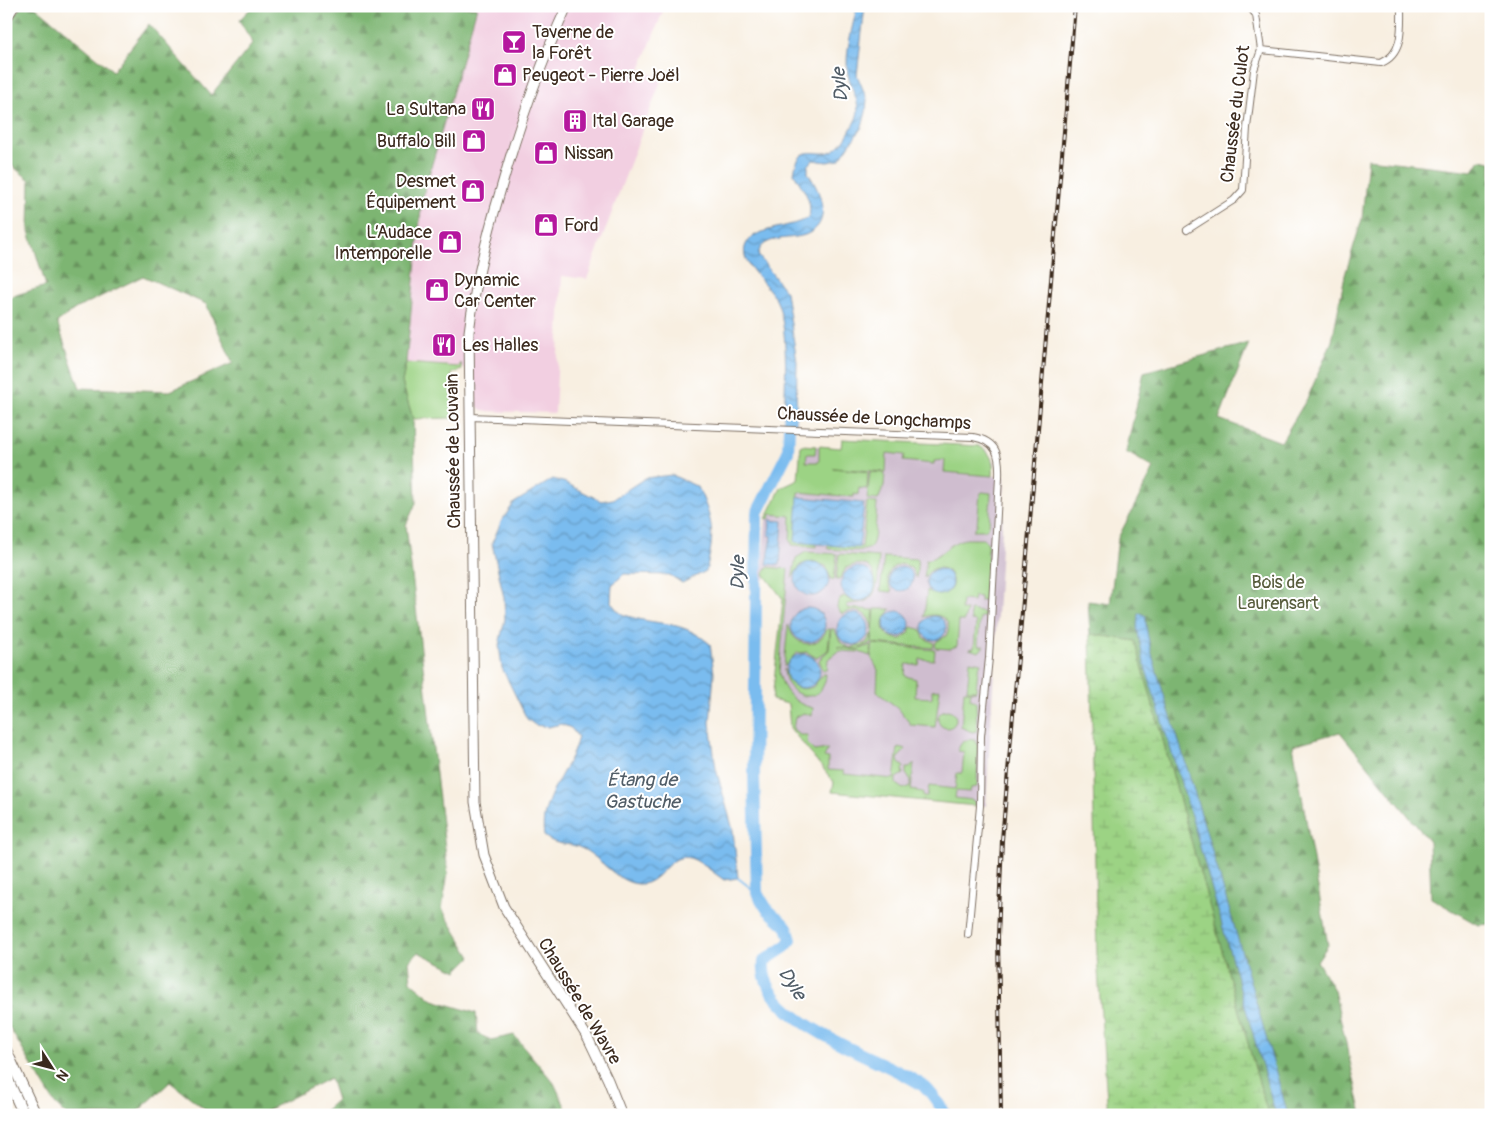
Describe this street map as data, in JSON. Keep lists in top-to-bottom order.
{
  "streets": {
    "main road": ["Chaussée de Louvain", "Chaussée de Wavre"],
    "street": ["Chaussée du Culot", "Chaussée de Longchamps"]
  },
  "crossings": [
    ["Chaussée de Longchamps", "Chaussée de Louvain"],
    ["Chaussée de Louvain", "Chaussée de Wavre"]
  ],
  "water": ["Dyle", "Étang de Gastuche"],
  "parks": ["Bois de Laurensart"],
  "places": {
    "bar": ["Taverne de la Forêt"],
    "shop": [
      "Peugeot - Pierre Joël",
      "Buffalo Bill",
      "Nissan",
      "Desmet Équipement",
      "Ford",
      "L’Audace Intemporelle",
      "Dynamic Car Center"
    ],
    "restaurant": ["La Sultana", "Les Halles"],
    "building": ["Ital Garage"]
  },
  "north": "bottom right"
}
